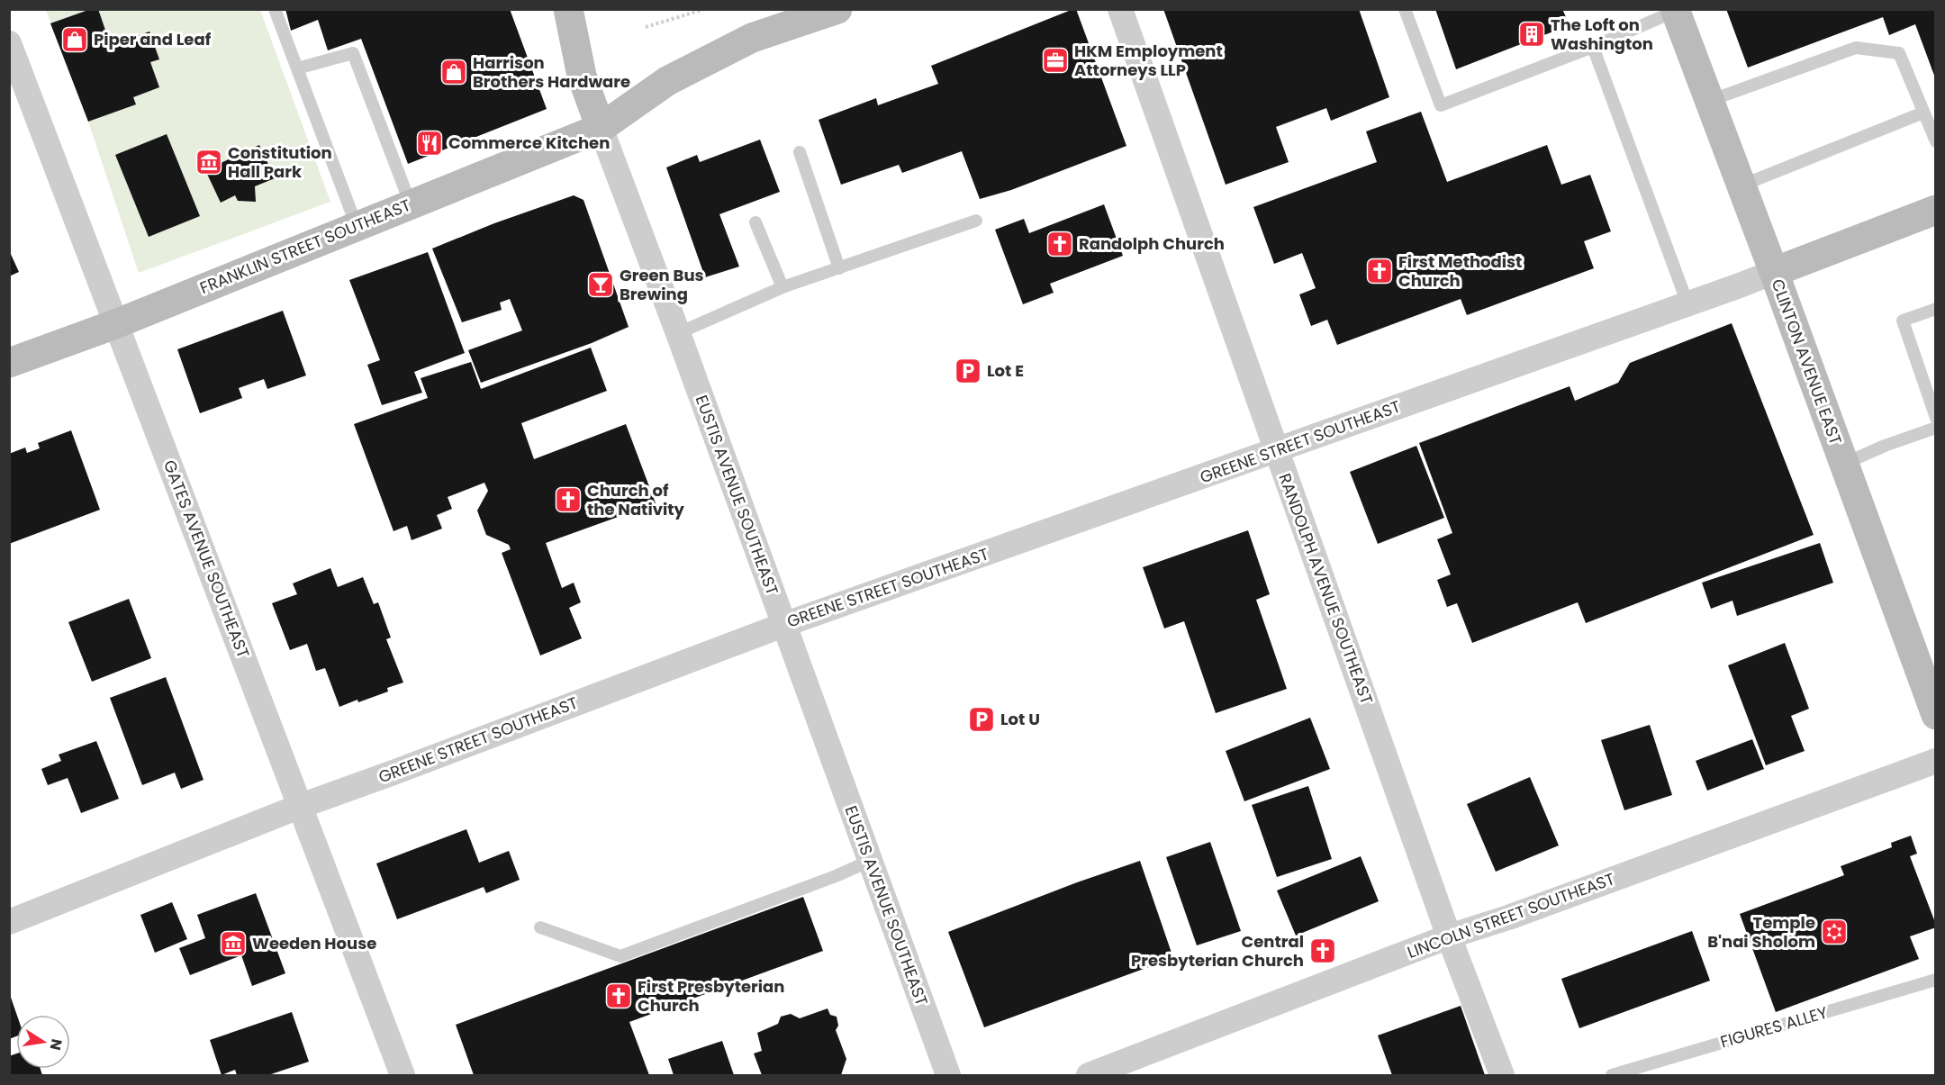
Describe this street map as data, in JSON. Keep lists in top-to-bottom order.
{
  "streets": {
    "street": [
      "FRANKLIN STREET SOUTHEAST",
      "CLINTON AVENUE EAST",
      "GREENE STREET SOUTHEAST",
      "EUSTIS AVENUE SOUTHEAST",
      "GATES AVENUE SOUTHEAST",
      "RANDOLPH AVENUE SOUTHEAST",
      "LINCOLN STREET SOUTHEAST"
    ],
    "lane": ["FIGURES ALLEY"]
  },
  "crossings": [
    ["FRANKLIN STREET SOUTHEAST", "EUSTIS AVENUE SOUTHEAST"],
    ["FRANKLIN STREET SOUTHEAST", "GATES AVENUE SOUTHEAST"],
    ["CLINTON AVENUE EAST", "GREENE STREET SOUTHEAST"],
    ["GREENE STREET SOUTHEAST", "EUSTIS AVENUE SOUTHEAST"],
    ["GREENE STREET SOUTHEAST", "GATES AVENUE SOUTHEAST"],
    ["GREENE STREET SOUTHEAST", "RANDOLPH AVENUE SOUTHEAST"],
    ["RANDOLPH AVENUE SOUTHEAST", "LINCOLN STREET SOUTHEAST"]
  ],
  "places": {
    "building": ["The Loft on Washington"],
    "shop": ["Piper and Leaf", "Harrison Brothers Hardware"],
    "office": ["HKM Employment Attorneys LLP"],
    "restaurant": ["Commerce Kitchen"],
    "museum": ["Constitution Hall Park", "Weeden House"],
    "church": [
      "Randolph Church",
      "First Methodist Church",
      "Church of the Nativity",
      "Central Presbyterian Church",
      "First Presbyterian Church"
    ],
    "bar": ["Green Bus Brewing"],
    "parking": ["Lot E", "Lot U"],
    "synagogue": ["Temple B'nai Sholom"]
  },
  "north": "right"
}
